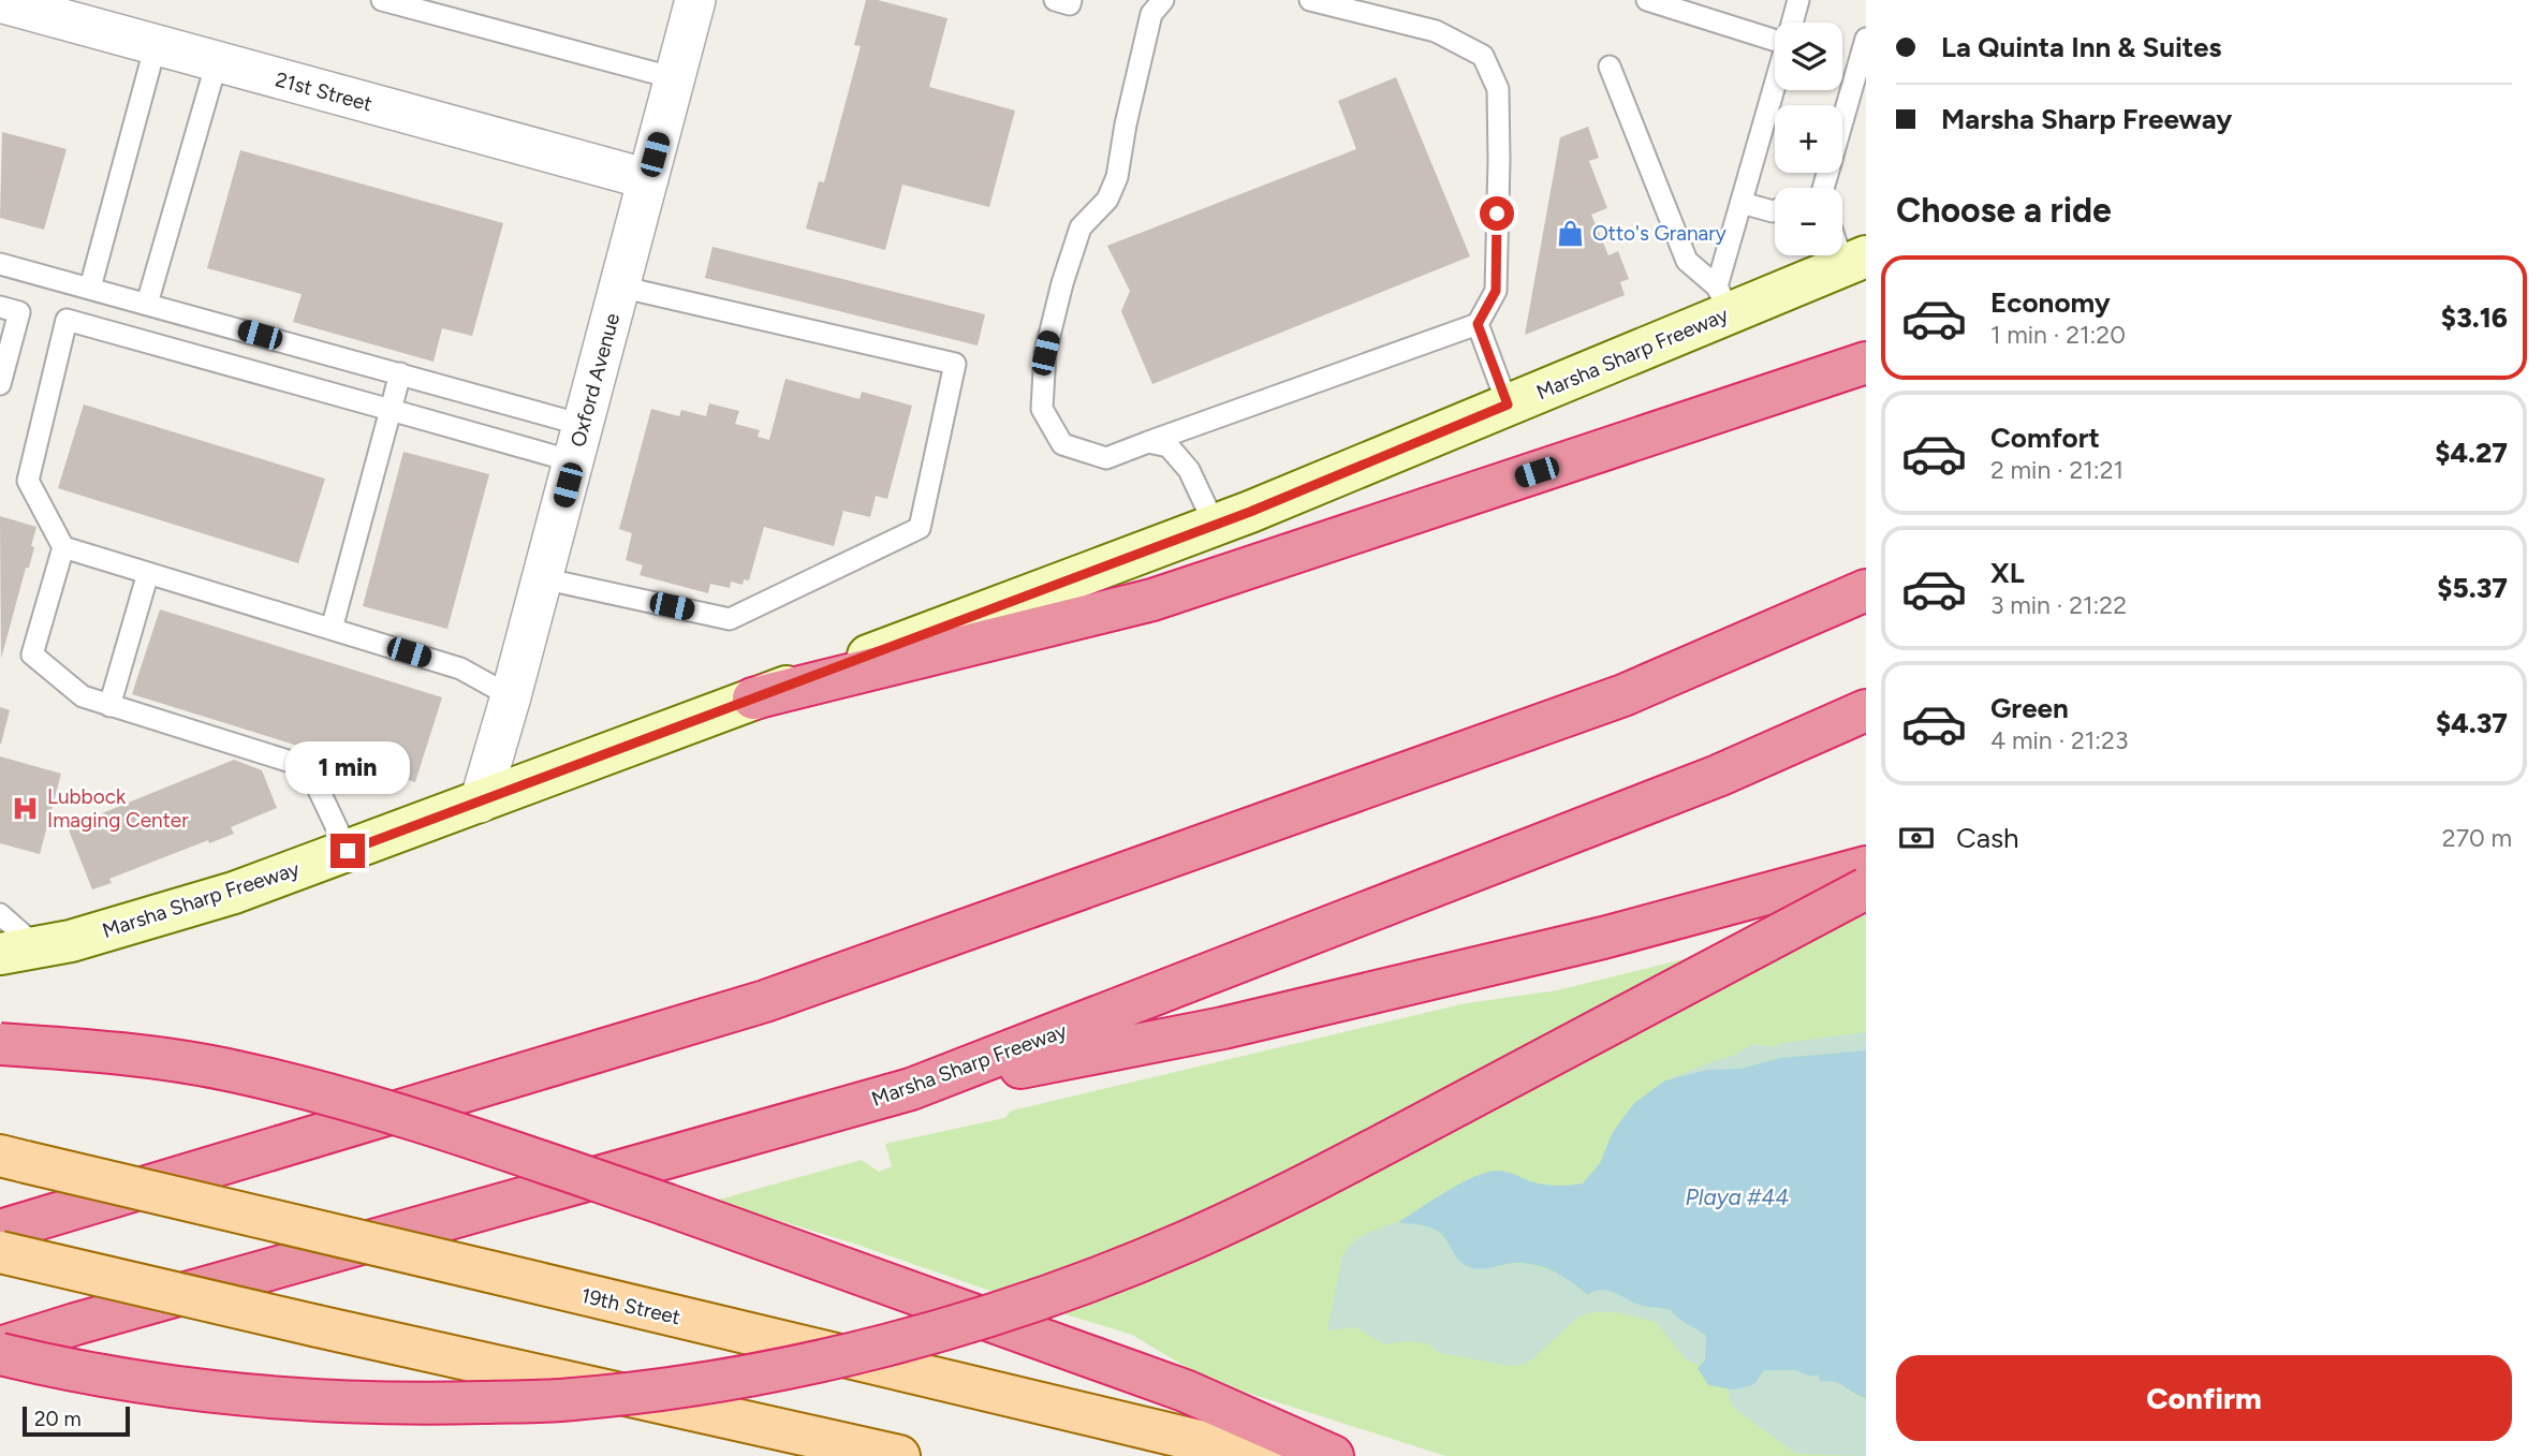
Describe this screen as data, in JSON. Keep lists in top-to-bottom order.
{
  "streets": {
    "highway": ["Marsha Sharp Freeway"],
    "main road": ["19th Street"],
    "street": ["21st Street", "Oxford Avenue"]
  },
  "crossings": [
    ["21st Street", "Oxford Avenue"],
    ["Marsha Sharp Freeway", "Oxford Avenue"]
  ],
  "water": ["Playa #44"],
  "places": {
    "shop": ["Otto's Granary"],
    "hospital": ["Lubbock Imaging Center"]
  },
  "scale_bar": "20 m",
  "page": {
    "banner": ["La Quinta Inn & Suites", "Marsha Sharp Freeway"],
    "map_buttons": ["+", "−"],
    "heading": "Choose a ride",
    "list": [
      {
        "name": "Economy",
        "note": "1 min · 21:20",
        "value": "$3.16"
      },
      {
        "name": "Comfort",
        "note": "2 min · 21:21",
        "value": "$4.27"
      },
      {
        "name": "XL",
        "note": "3 min · 21:22",
        "value": "$5.37"
      },
      {
        "name": "Green",
        "note": "4 min · 21:23",
        "value": "$4.37"
      }
    ],
    "bubble": "1 min",
    "pay": ["Cash", "270 m"],
    "buttons": "Confirm",
    "scale": "20 m"
  }
}
